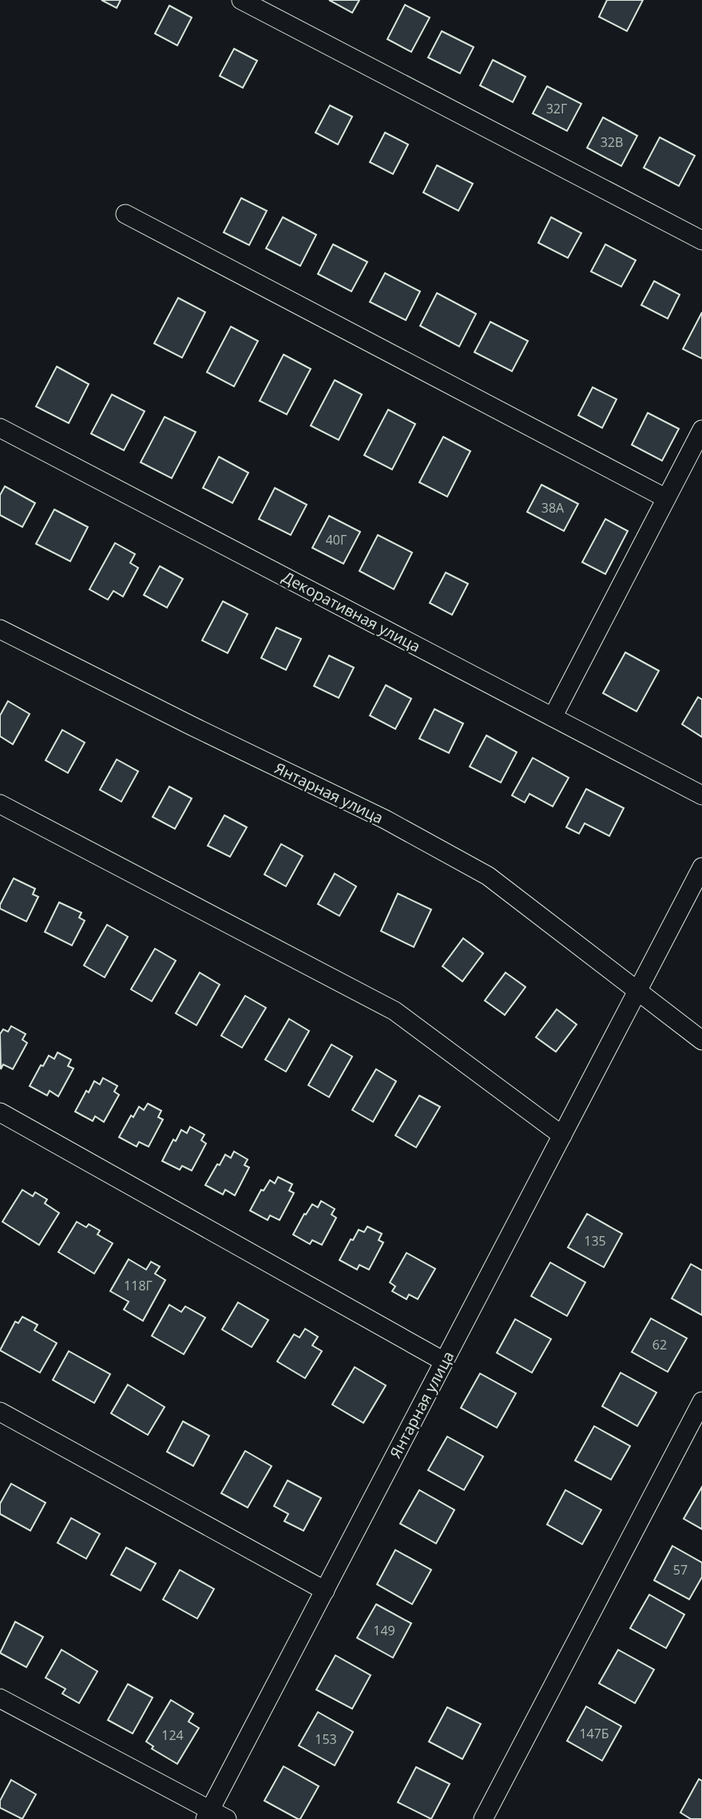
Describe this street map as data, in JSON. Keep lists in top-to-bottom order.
{
  "streets": {
    "street": ["Декоративная улица", "Янтарная улица"]
  },
  "house_numbers": [
    "32Г",
    "32В",
    "38А",
    "40Г",
    "135",
    "118Г",
    "62",
    "57",
    "149",
    "147Б",
    "124",
    "153"
  ]
}
